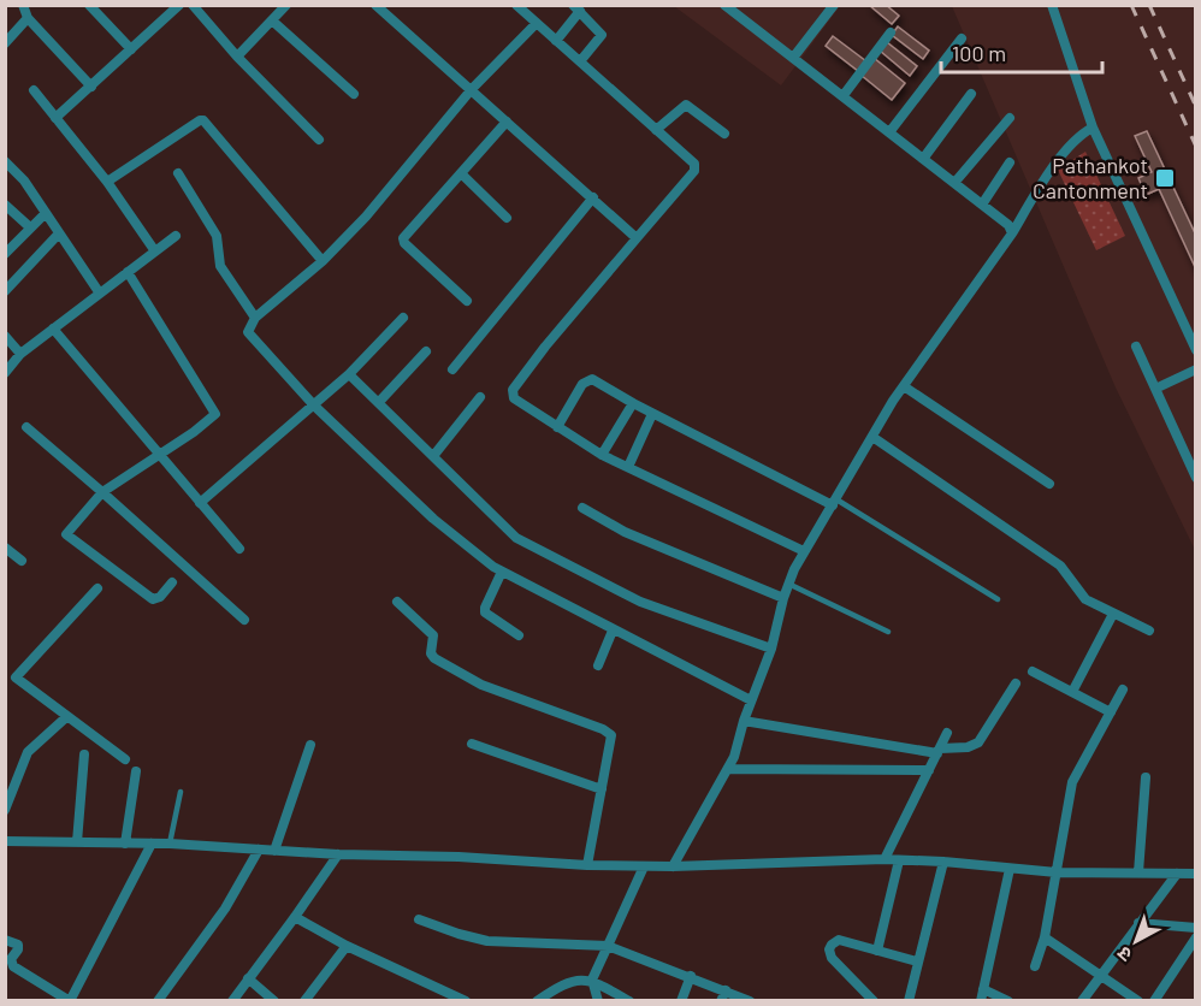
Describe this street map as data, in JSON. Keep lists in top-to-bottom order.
{
  "places": {
    "transit": ["Pathankot Cantonment"]
  },
  "scale_bar": "100 m",
  "north": "bottom left"
}
